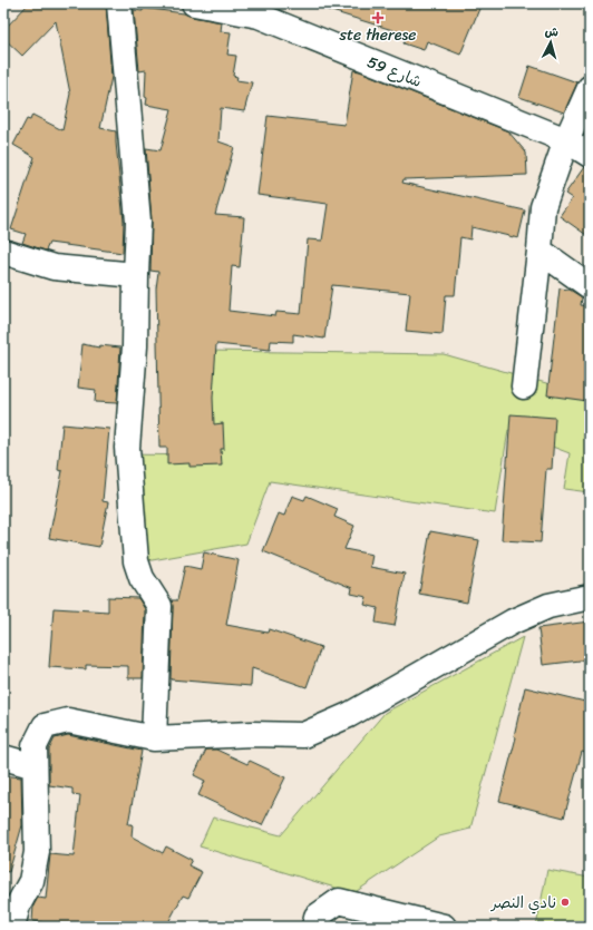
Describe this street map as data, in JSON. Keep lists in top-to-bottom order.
{
  "streets": {
    "street": ["شارع 59"]
  },
  "places": {
    "health": ["ste therese"],
    "other": ["نادي النصر"]
  },
  "north": "top"
}
